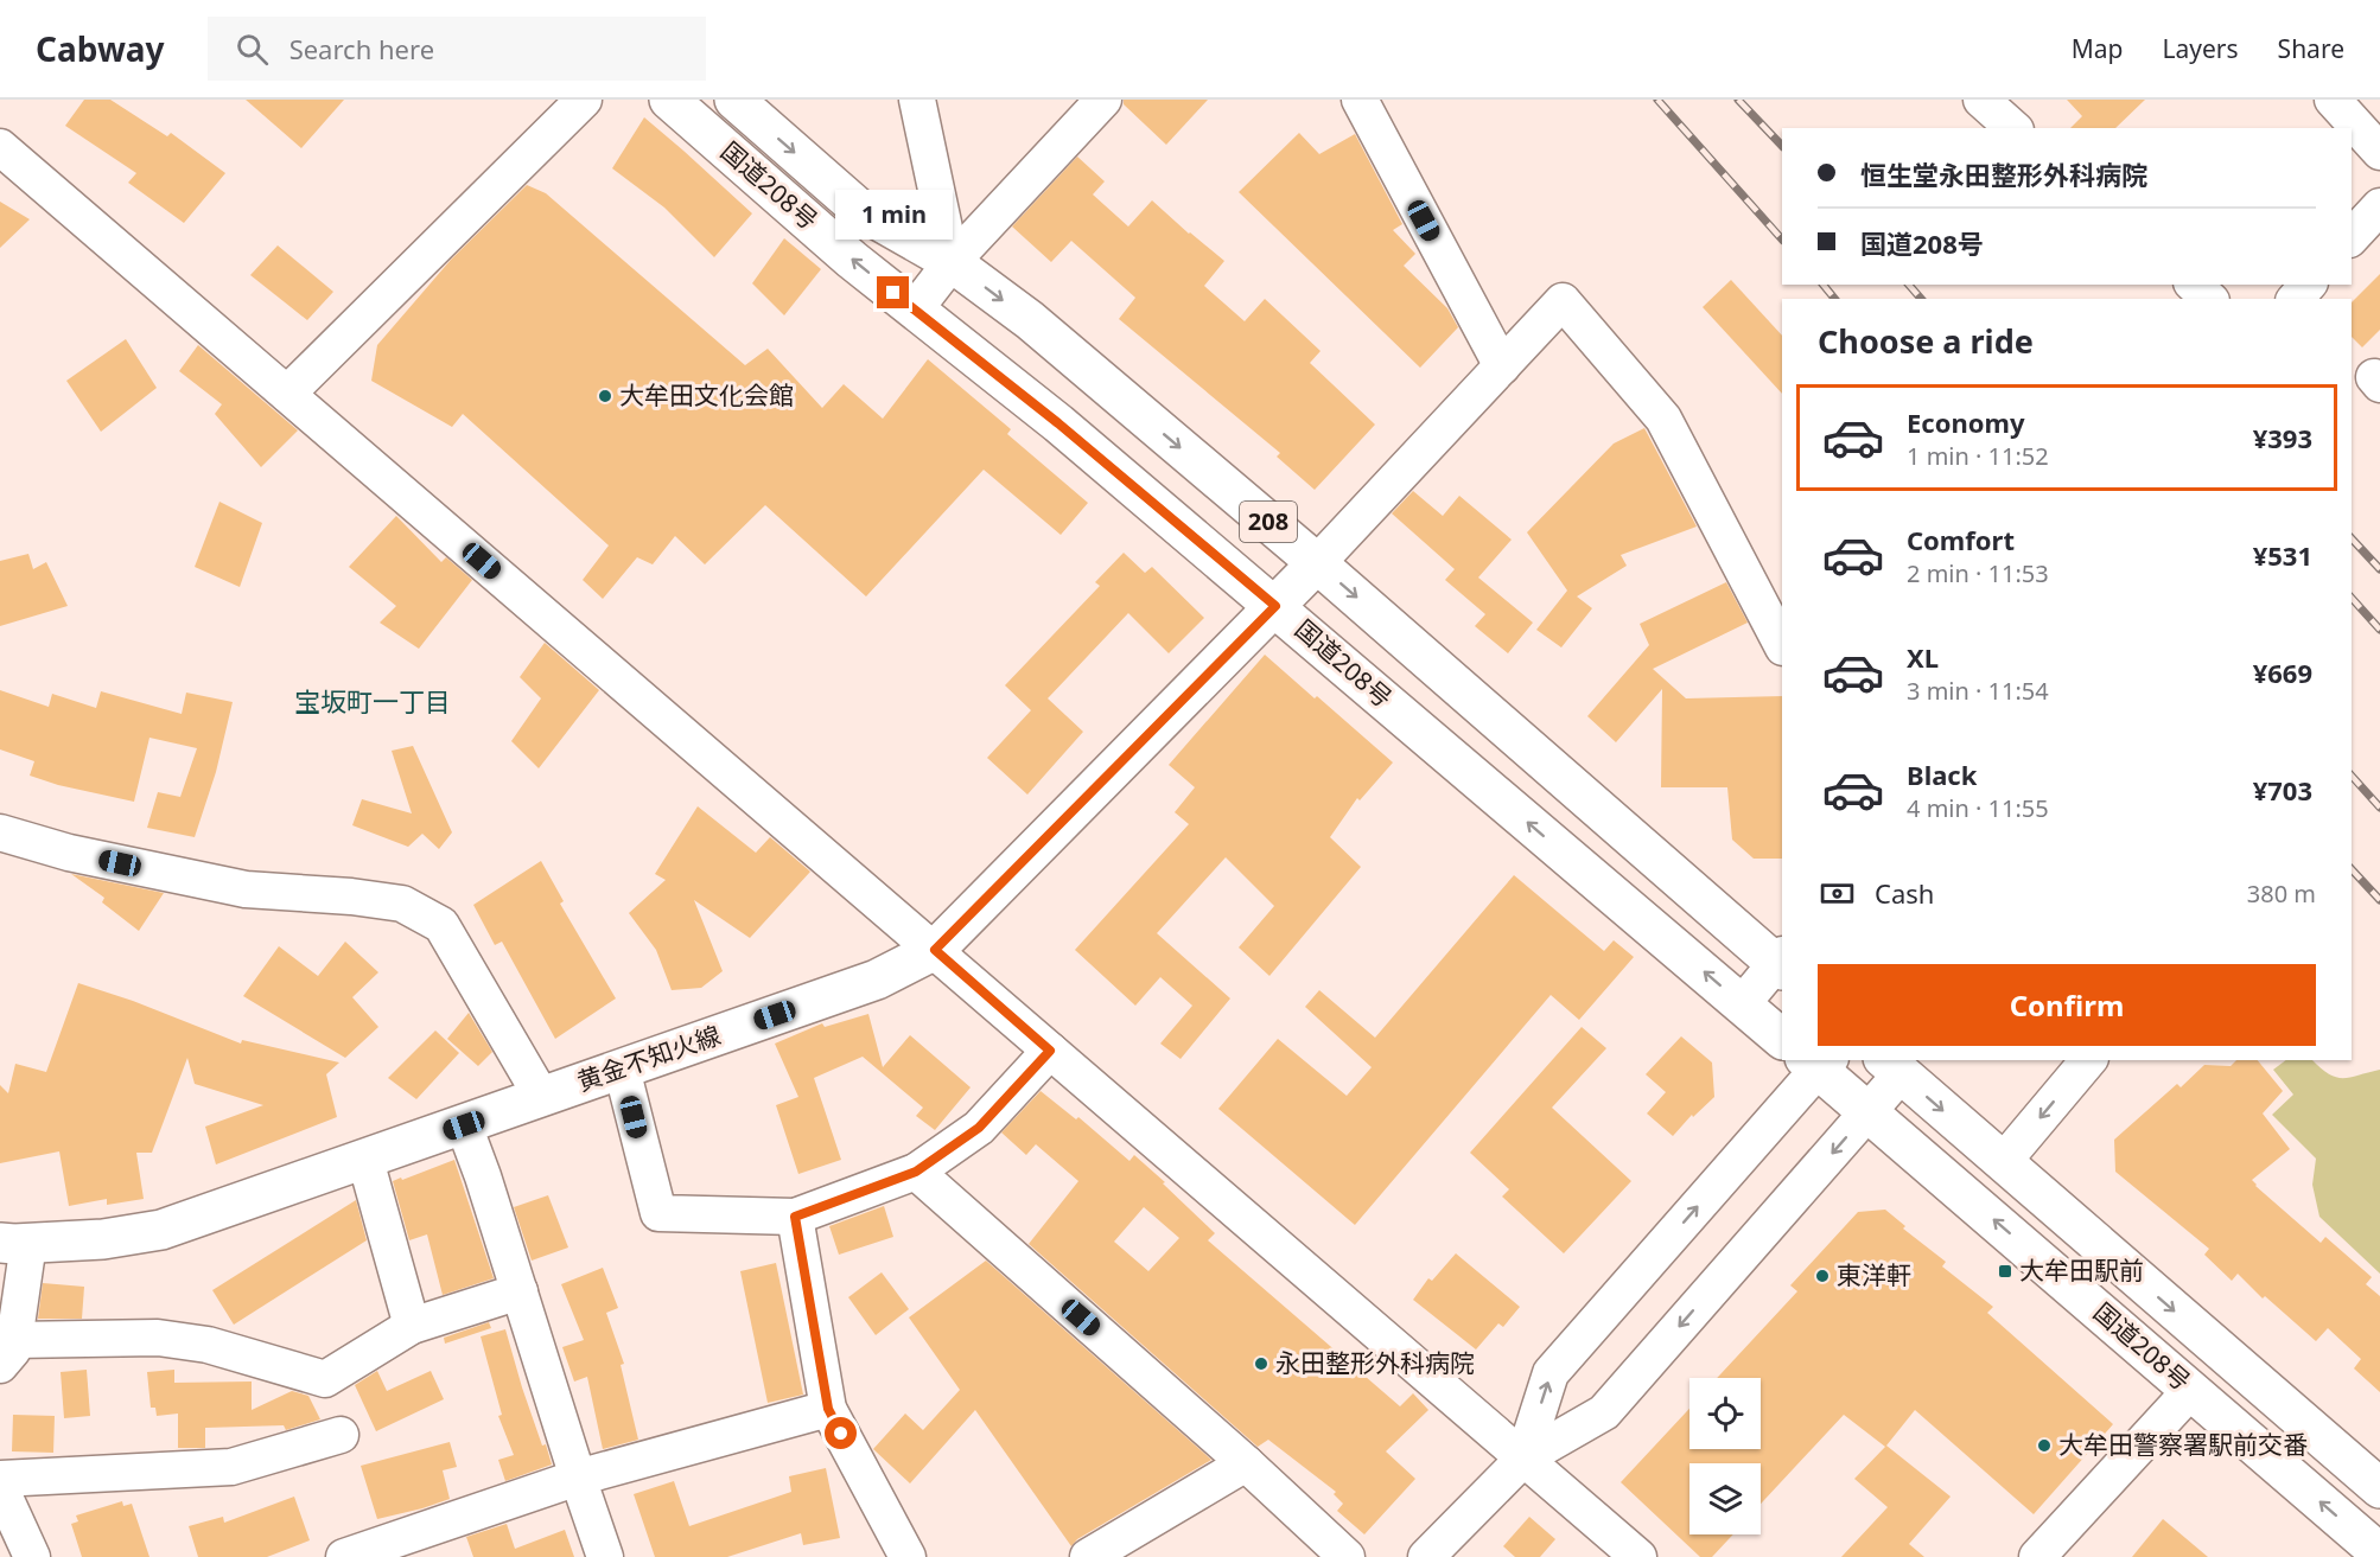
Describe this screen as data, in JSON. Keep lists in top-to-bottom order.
{
  "streets": {
    "main road": ["国道208号", "208", "黄金不知火線"]
  },
  "crossings": [
    ["国道208号", "黄金不知火線"]
  ],
  "districts": ["宝坂町一丁目"],
  "places": {
    "other": [
      "大牟田文化会館",
      "東洋軒",
      "永田整形外科病院",
      "大牟田警察署駅前交番"
    ],
    "transit": ["大牟田駅前"]
  },
  "page": {
    "header": "Cabway",
    "search": "Search here",
    "nav": ["Map", "Layers", "Share"],
    "banner": ["恒生堂永田整形外科病院", "国道208号"],
    "bubble": "1 min",
    "heading": "Choose a ride",
    "list": [
      {
        "name": "Economy",
        "note": "1 min · 11:52",
        "value": "¥393"
      },
      {
        "name": "Comfort",
        "note": "2 min · 11:53",
        "value": "¥531"
      },
      {
        "name": "XL",
        "note": "3 min · 11:54",
        "value": "¥669"
      },
      {
        "name": "Black",
        "note": "4 min · 11:55",
        "value": "¥703"
      }
    ],
    "pay": ["Cash", "380 m"],
    "buttons": "Confirm"
  }
}
